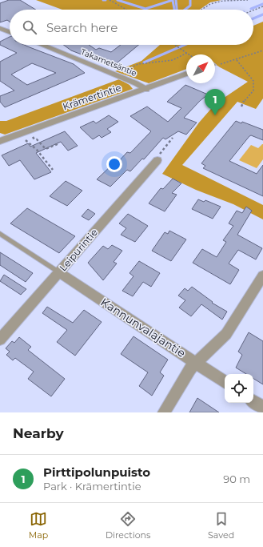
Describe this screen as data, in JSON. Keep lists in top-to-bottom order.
{
  "streets": {
    "street": [
      "Takametsäntie",
      "Krämertintie",
      "Leipurintie",
      "Kannunvalajantie"
    ]
  },
  "crossings": [
    ["Takametsäntie", "Krämertintie"],
    ["Leipurintie", "Kannunvalajantie"]
  ],
  "north": "top right",
  "page": {
    "search": "Search here",
    "pins": "1",
    "heading": "Nearby",
    "list": [
      {
        "mark": "1",
        "name": "Pirttipolunpuisto",
        "note": "Park · Krämertintie",
        "value": "90 m"
      }
    ],
    "nav": ["Map", "Directions", "Saved"]
  }
}
